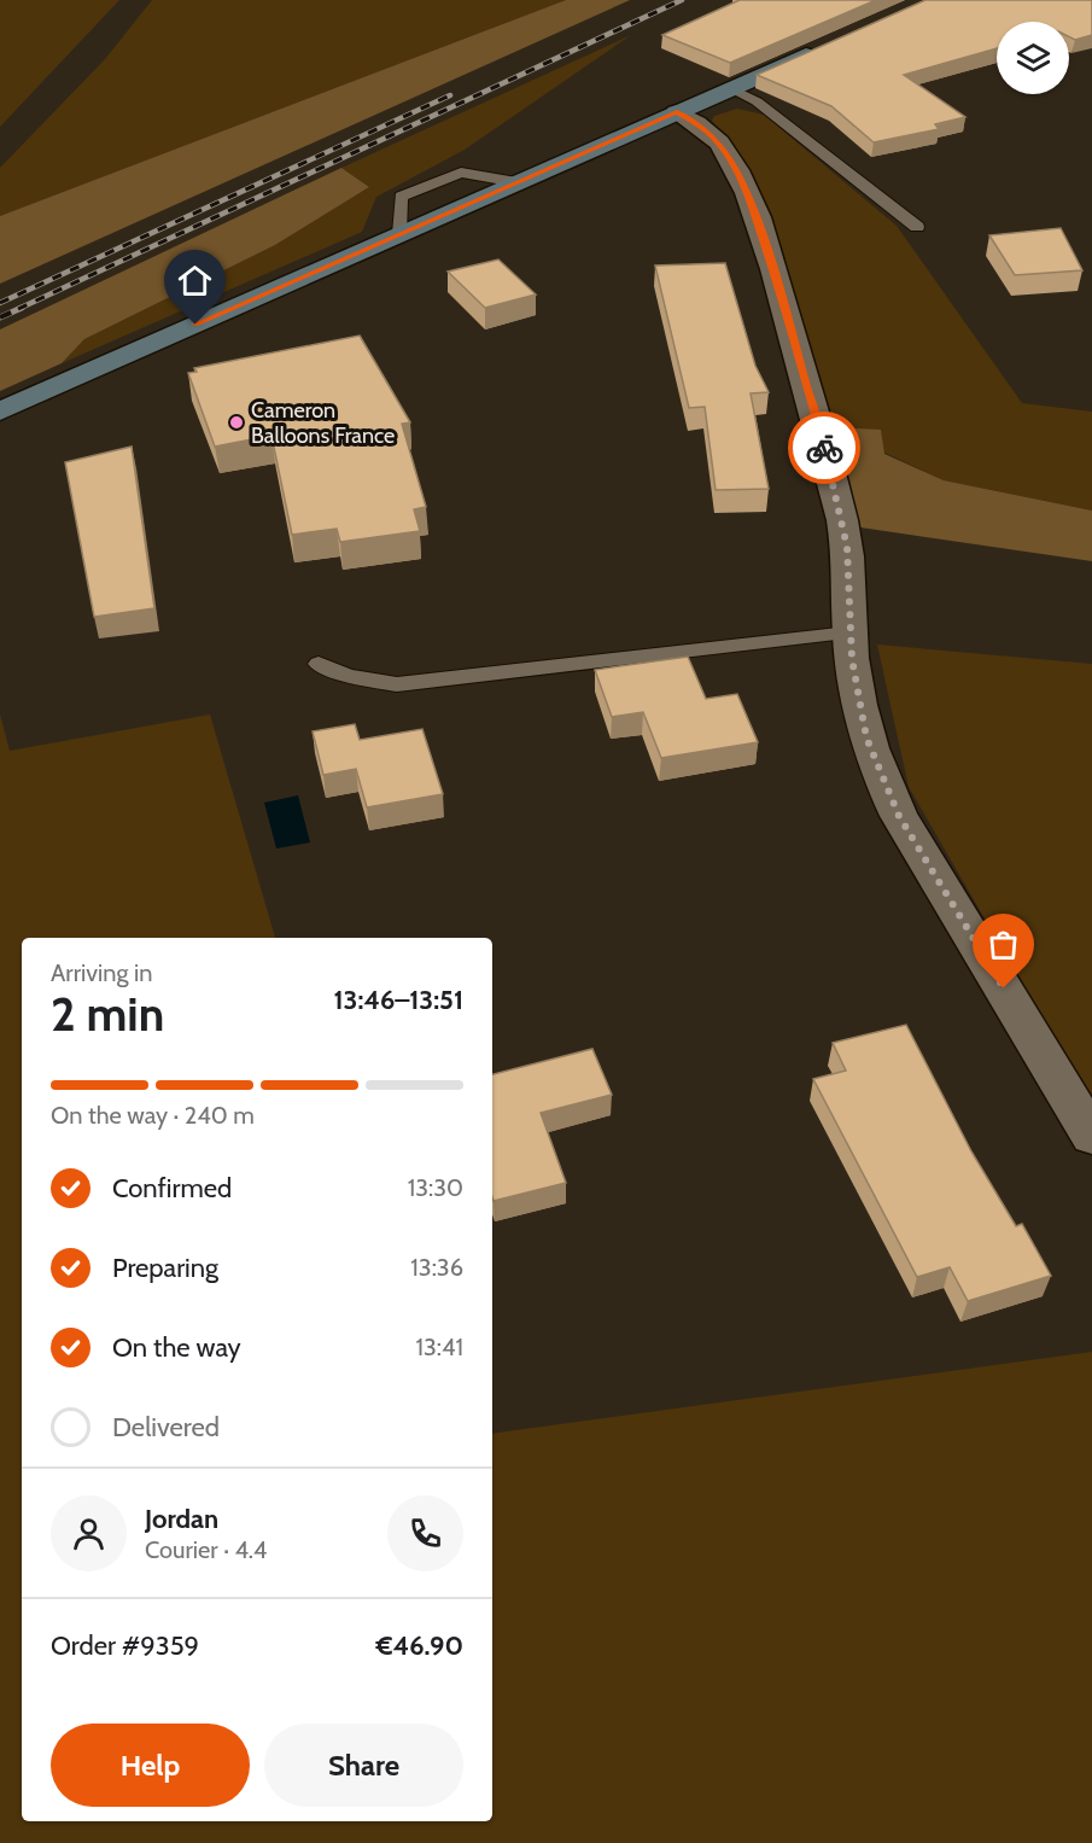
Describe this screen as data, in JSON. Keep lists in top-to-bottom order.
{
  "places": ["Cameron Balloons France"],
  "page": {
    "heading": ["2 min", "Arriving in", "13:46–13:51"],
    "panel": [
      "Jordan",
      "Courier · 4.4",
      "Order #9359",
      "€46.90"
    ],
    "bar": "On the way · 240 m",
    "list": [
      ["Confirmed", "13:30"],
      ["Preparing", "13:36"],
      ["On the way", "13:41"],
      "Delivered"
    ],
    "buttons": ["Help", "Share"]
  }
}
